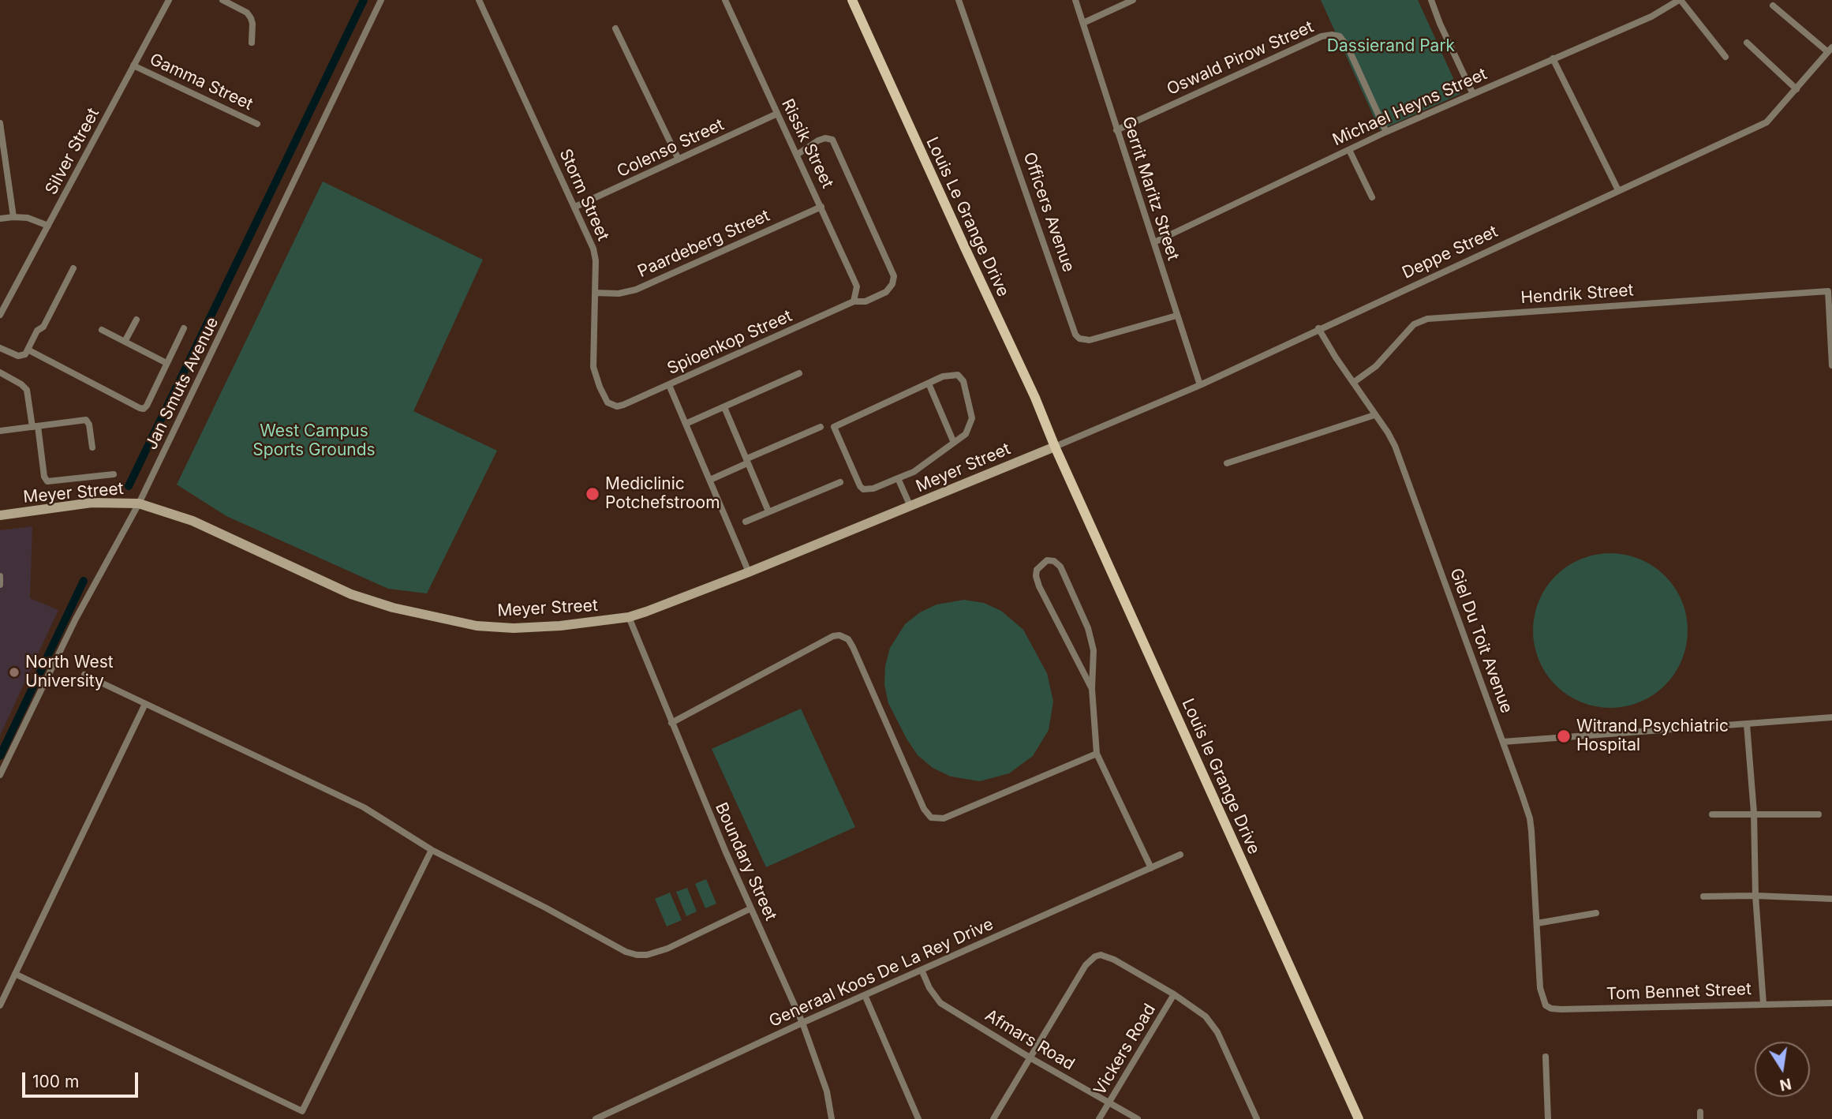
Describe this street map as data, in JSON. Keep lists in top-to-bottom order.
{
  "streets": {
    "main road": ["Louis Le Grange Drive", "Louis le Grange Drive"],
    "street": [
      "Oswald Pirow Street",
      "Gamma Street",
      "Michael Heyns Street",
      "Rissik Street",
      "Colenso Street",
      "Silver Street",
      "Gerrit Maritz Street",
      "Storm Street",
      "Officers Avenue",
      "Paardeberg Street",
      "Deppe Street",
      "Hendrik Street",
      "Spioenkop Street",
      "Jan Smuts Avenue",
      "Meyer Street",
      "Giel Du Toit Avenue",
      "Boundary Street",
      "Generaal Koos De La Rey Drive",
      "Tom Bennet Street",
      "Afmars Road",
      "Vickers Road"
    ]
  },
  "crossings": [
    ["Oswald Pirow Street", "Michael Heyns Street"],
    ["Oswald Pirow Street", "Gerrit Maritz Street"],
    ["Gamma Street", "Silver Street"],
    ["Michael Heyns Street", "Gerrit Maritz Street"],
    ["Rissik Street", "Colenso Street"],
    ["Rissik Street", "Paardeberg Street"],
    ["Rissik Street", "Spioenkop Street"],
    ["Colenso Street", "Storm Street"],
    ["Gerrit Maritz Street", "Officers Avenue"],
    ["Gerrit Maritz Street", "Deppe Street"],
    ["Storm Street", "Paardeberg Street"],
    ["Storm Street", "Spioenkop Street"],
    ["Louis Le Grange Drive", "Deppe Street"],
    ["Louis Le Grange Drive", "Meyer Street"],
    ["Louis Le Grange Drive", "Louis le Grange Drive"],
    ["Deppe Street", "Meyer Street"],
    ["Deppe Street", "Giel Du Toit Avenue"],
    ["Deppe Street", "Louis le Grange Drive"],
    ["Hendrik Street", "Giel Du Toit Avenue"],
    ["Jan Smuts Avenue", "Meyer Street"],
    ["Meyer Street", "Louis le Grange Drive"],
    ["Meyer Street", "Boundary Street"],
    ["Giel Du Toit Avenue", "Tom Bennet Street"],
    ["Boundary Street", "Generaal Koos De La Rey Drive"],
    ["Generaal Koos De La Rey Drive", "Afmars Road"],
    ["Afmars Road", "Vickers Road"]
  ],
  "parks": ["Dassierand Park", "West Campus Sports Grounds"],
  "places": ["Mediclinic Potchefstroom", "North West University", "Witrand Psychiatric Hospital"],
  "scale_bar": "100 m",
  "north": "bottom"
}
